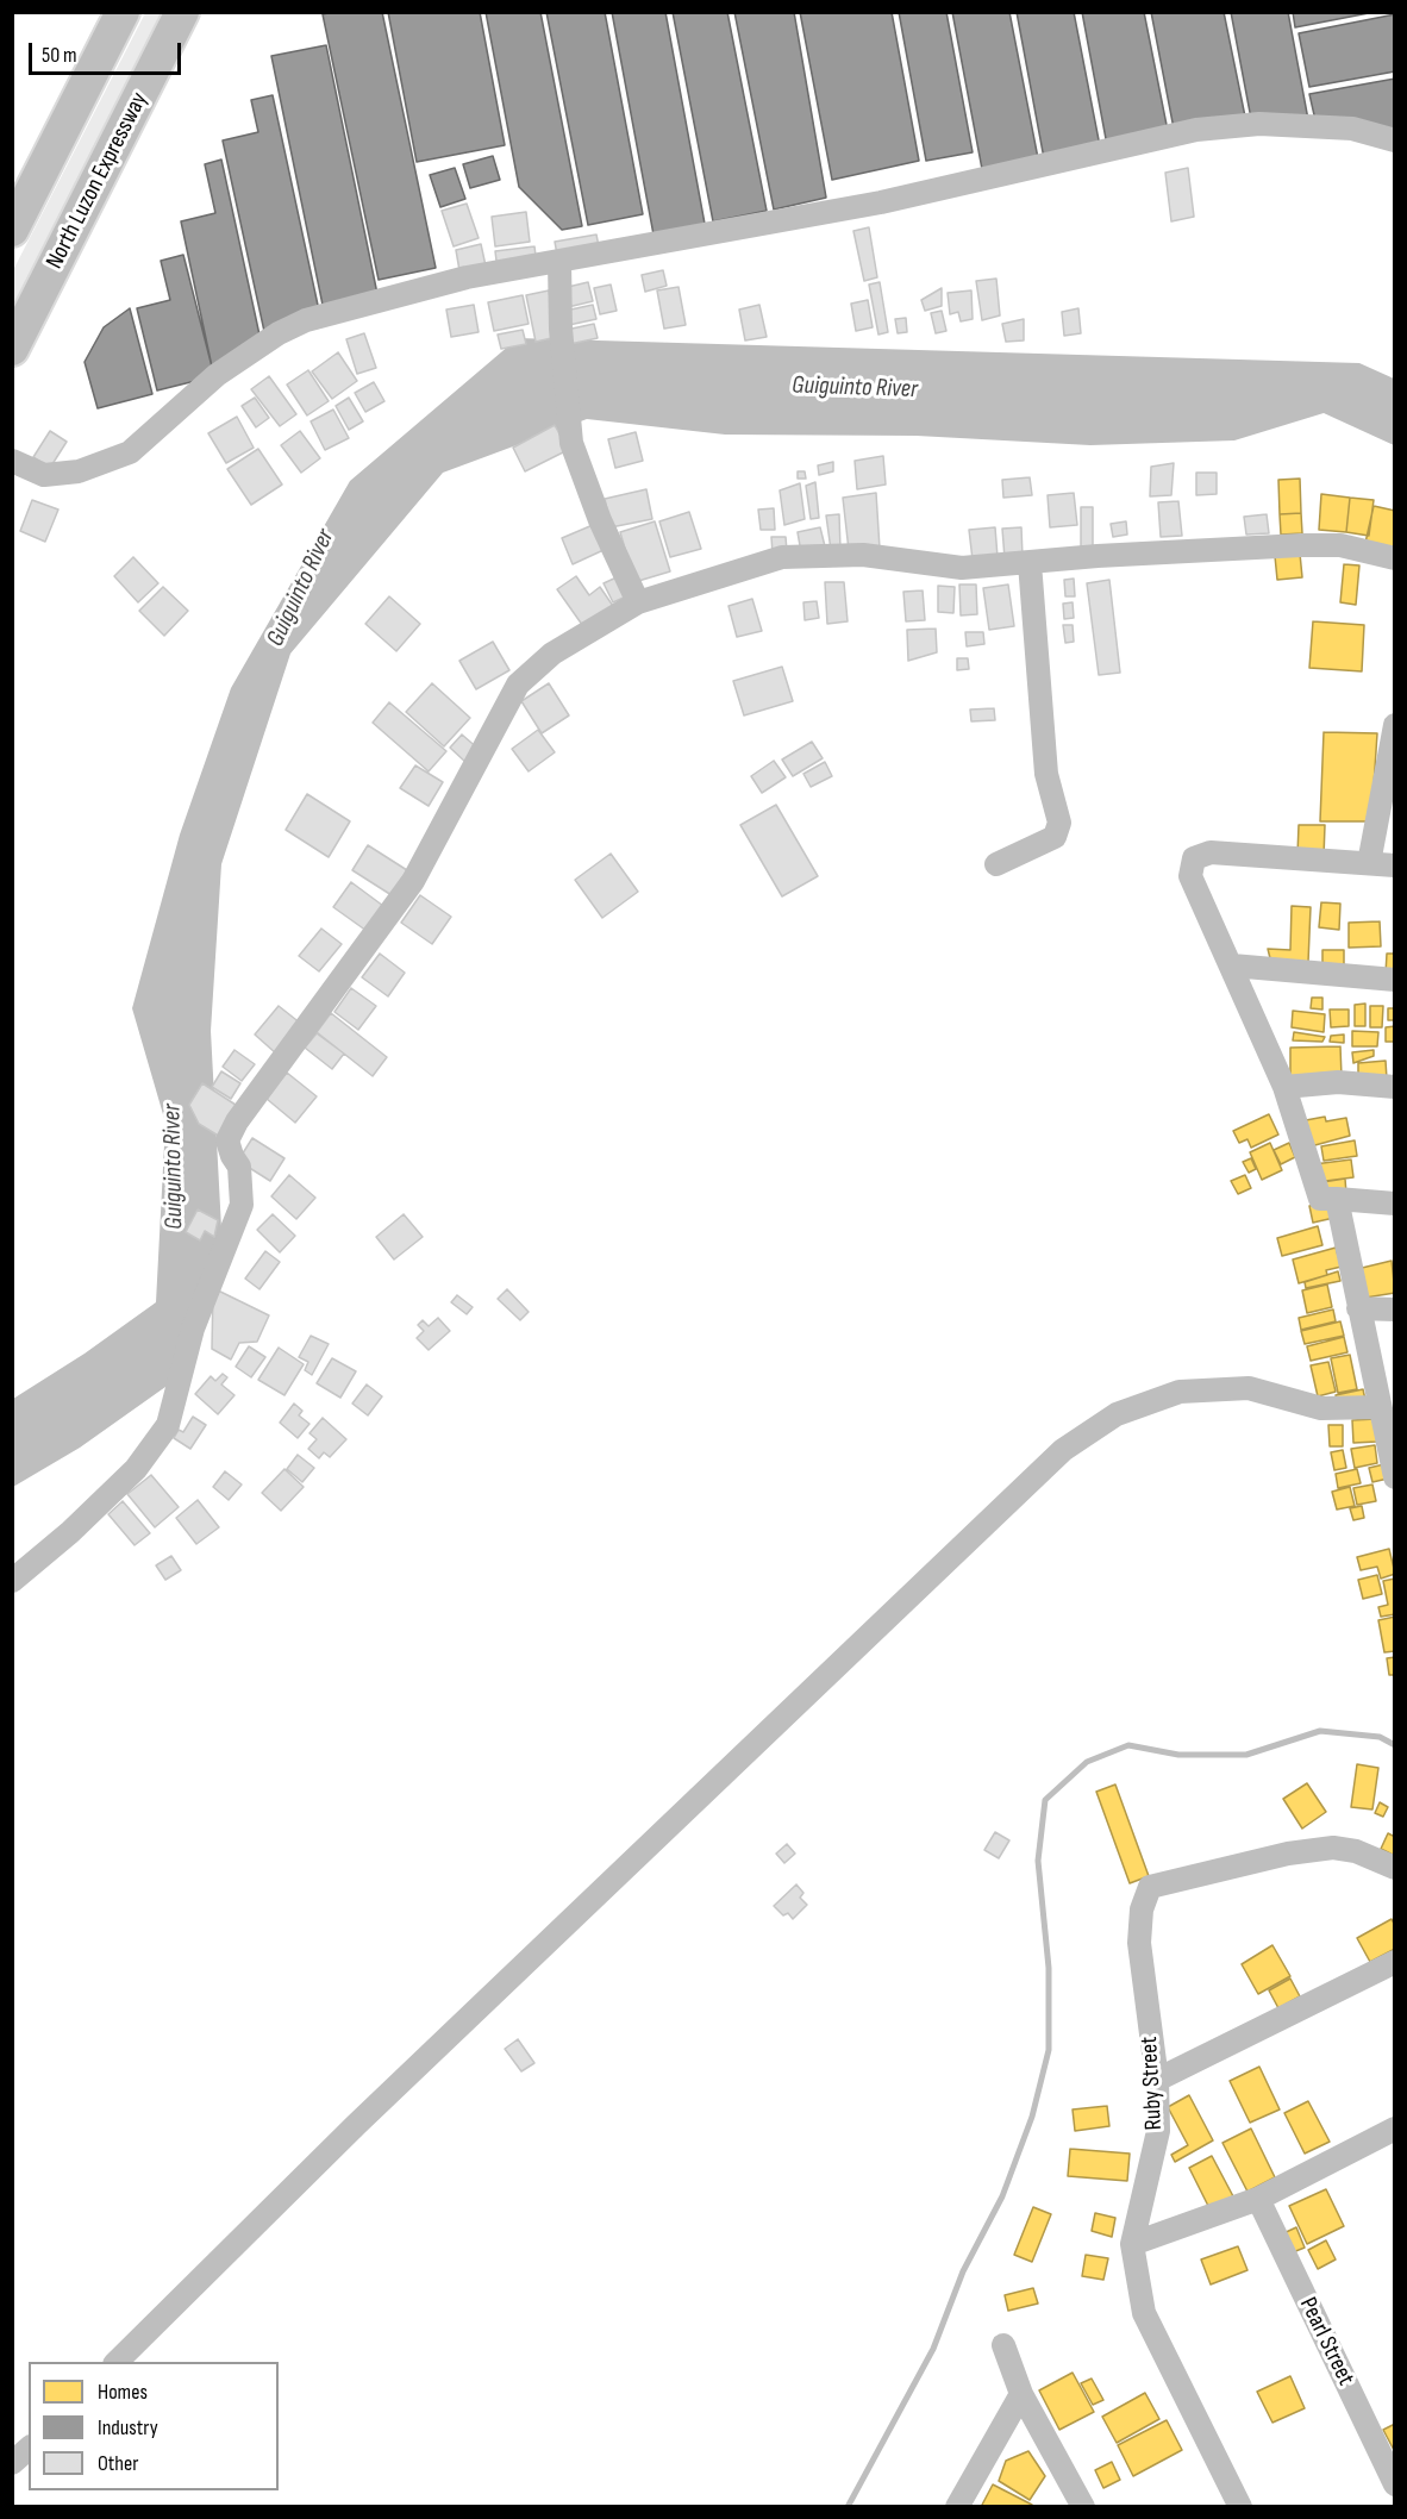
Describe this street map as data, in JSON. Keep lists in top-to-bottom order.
{
  "streets": {
    "highway": ["North Luzon Expressway"],
    "street": ["Ruby Street", "Pearl Street"]
  },
  "water": ["Guiguinto River"],
  "legend": ["Homes", "Industry", "Other"],
  "scale_bar": "50 m"
}
